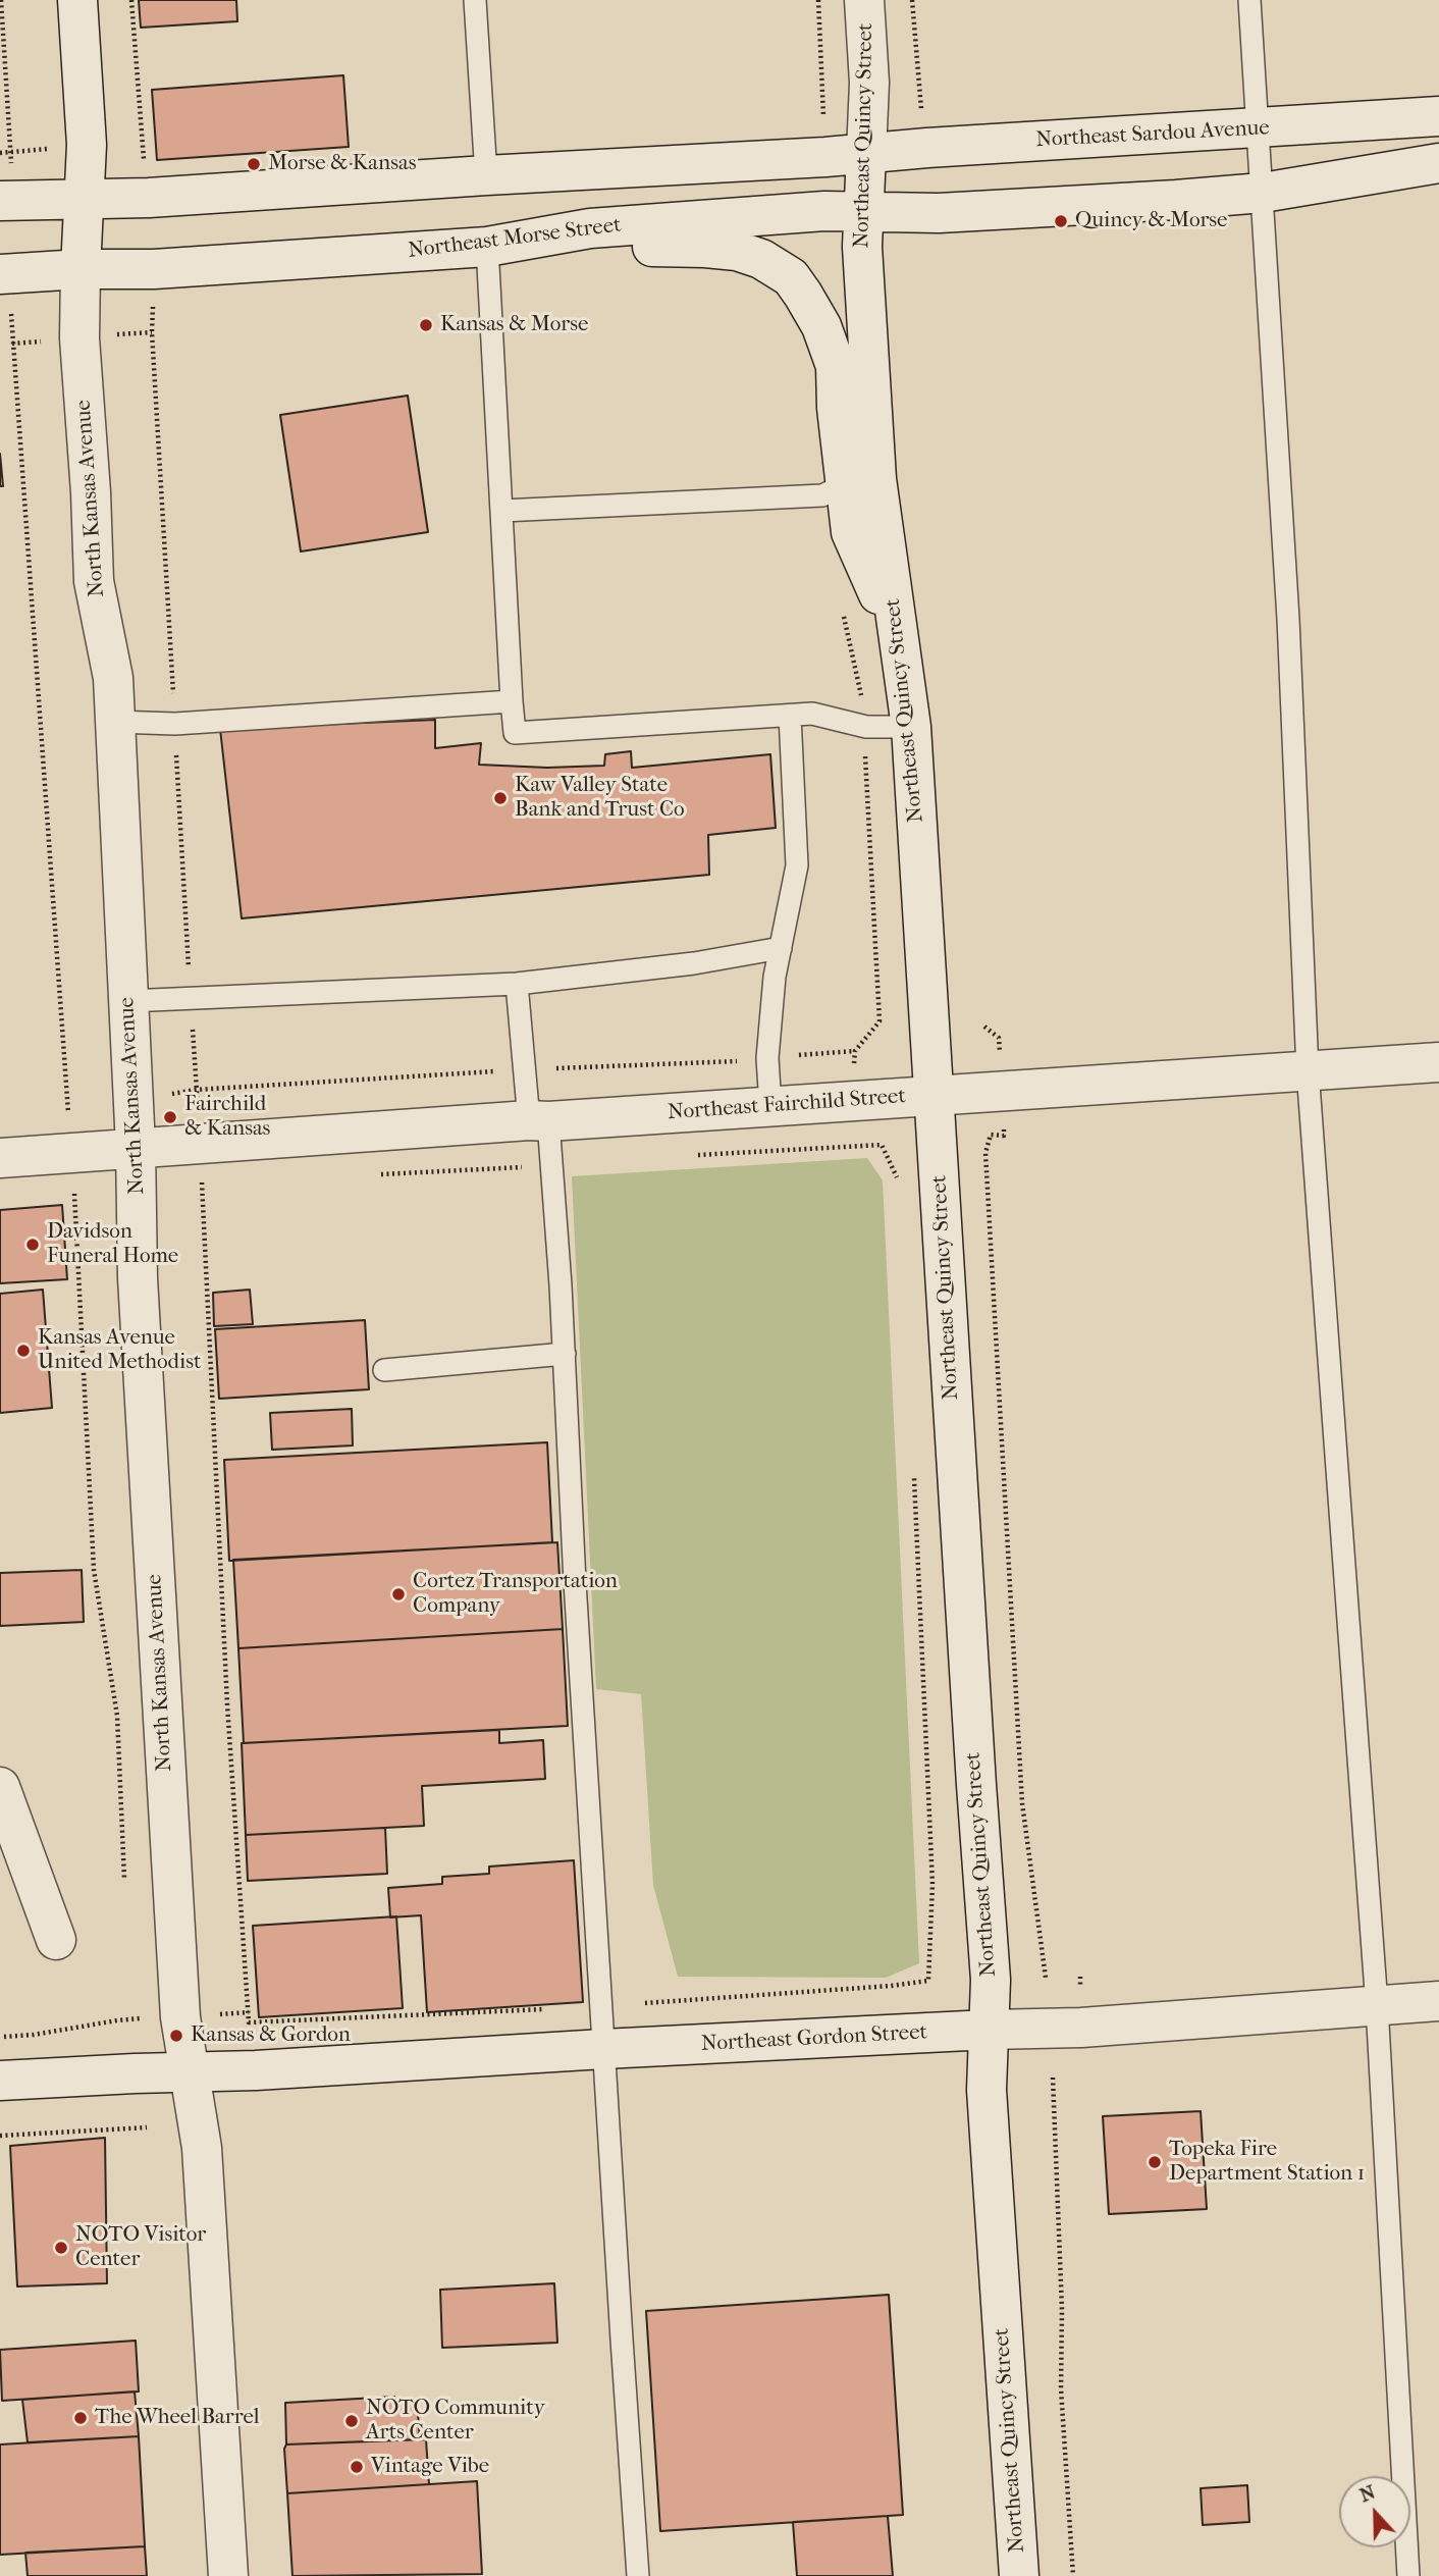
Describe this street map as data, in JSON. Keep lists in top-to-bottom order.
{
  "streets": {
    "main road": [
      "Northeast Sardou Avenue",
      "Northeast Quincy Street",
      "Northeast Morse Street",
      "North Kansas Avenue",
      "Northeast Fairchild Street",
      "Northeast Gordon Street"
    ]
  },
  "crossings": [
    ["Northeast Sardou Avenue", "Northeast Quincy Street"],
    ["Northeast Quincy Street", "Northeast Morse Street"],
    ["Northeast Quincy Street", "Northeast Fairchild Street"],
    ["Northeast Quincy Street", "Northeast Gordon Street"],
    ["Northeast Morse Street", "North Kansas Avenue"],
    ["North Kansas Avenue", "Northeast Fairchild Street"],
    ["North Kansas Avenue", "Northeast Gordon Street"]
  ],
  "places": [
    "Morse & Kansas",
    "Quincy & Morse",
    "Kansas & Morse",
    "Kaw Valley State Bank and Trust Co",
    "Fairchild & Kansas",
    "Davidson Funeral Home",
    "Kansas Avenue United Methodist",
    "Cortez Transportation Company",
    "Kansas & Gordon",
    "Topeka Fire Department Station 1",
    "NOTO Visitor Center",
    "The Wheel Barrel",
    "NOTO Community Arts Center",
    "Vintage Vibe"
  ],
  "north": "top"
}
